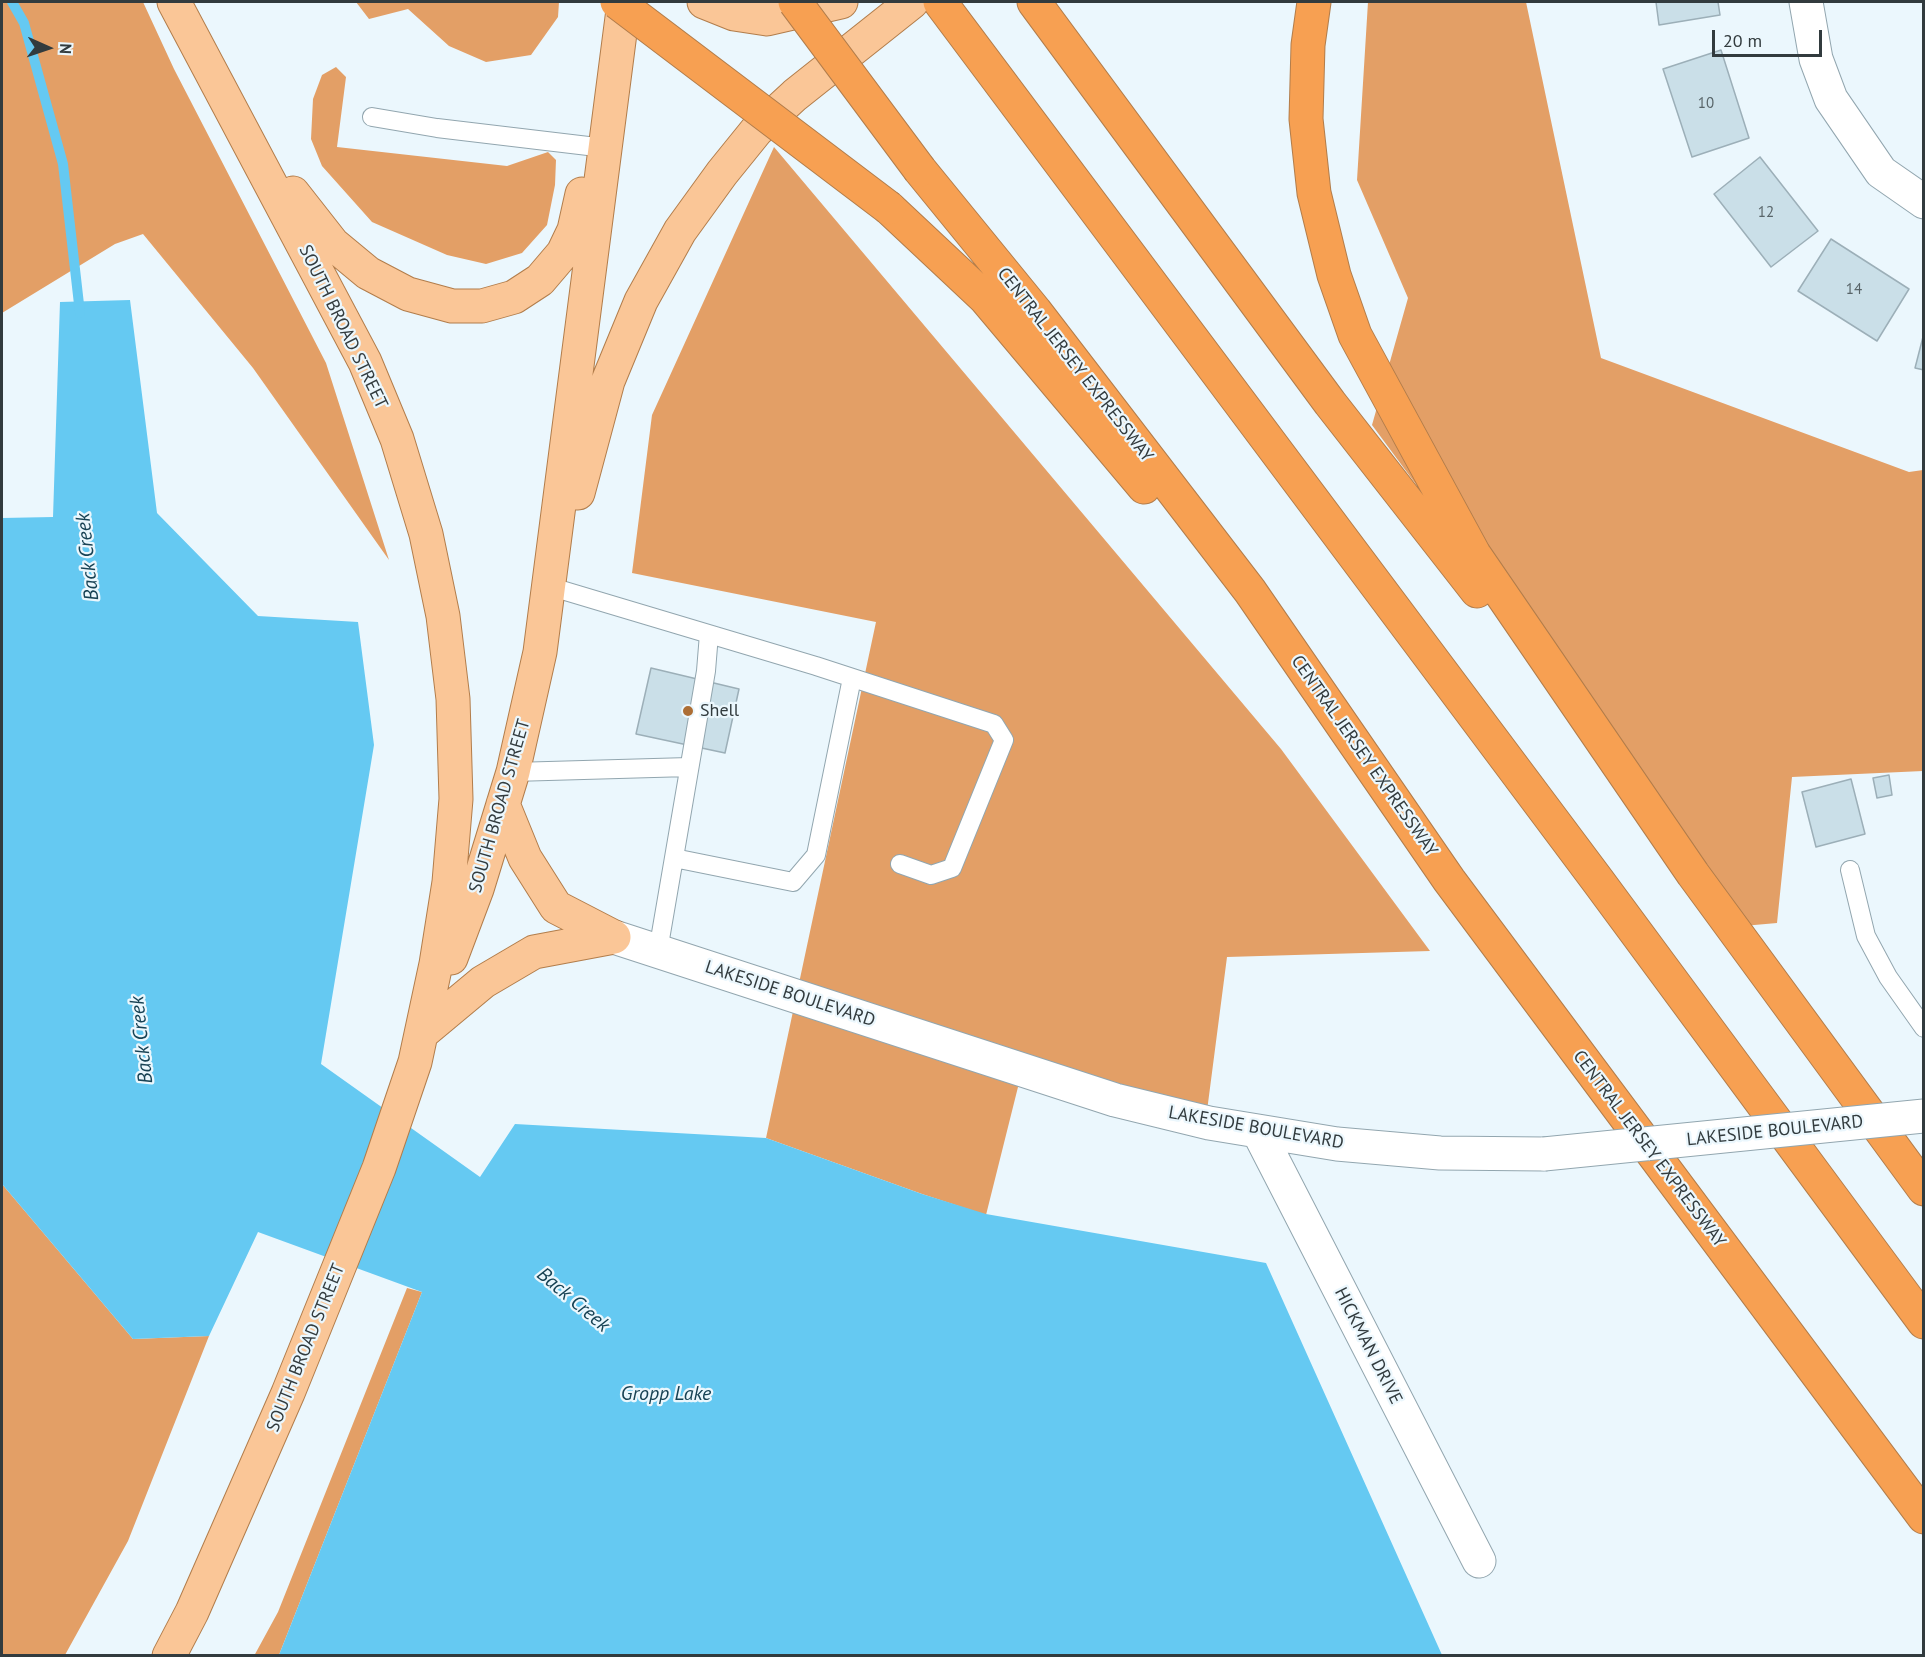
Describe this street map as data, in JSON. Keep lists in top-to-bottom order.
{
  "streets": {
    "highway": ["CENTRAL JERSEY EXPRESSWAY"],
    "main road": ["SOUTH BROAD STREET"],
    "street": ["LAKESIDE BOULEVARD", "HICKMAN DRIVE"]
  },
  "crossings": [
    ["LAKESIDE BOULEVARD", "HICKMAN DRIVE"]
  ],
  "water": ["Back Creek", "Gropp Lake"],
  "places": ["Shell"],
  "house_numbers": ["10", "12", "14"],
  "scale_bar": "20 m",
  "north": "right"
}
